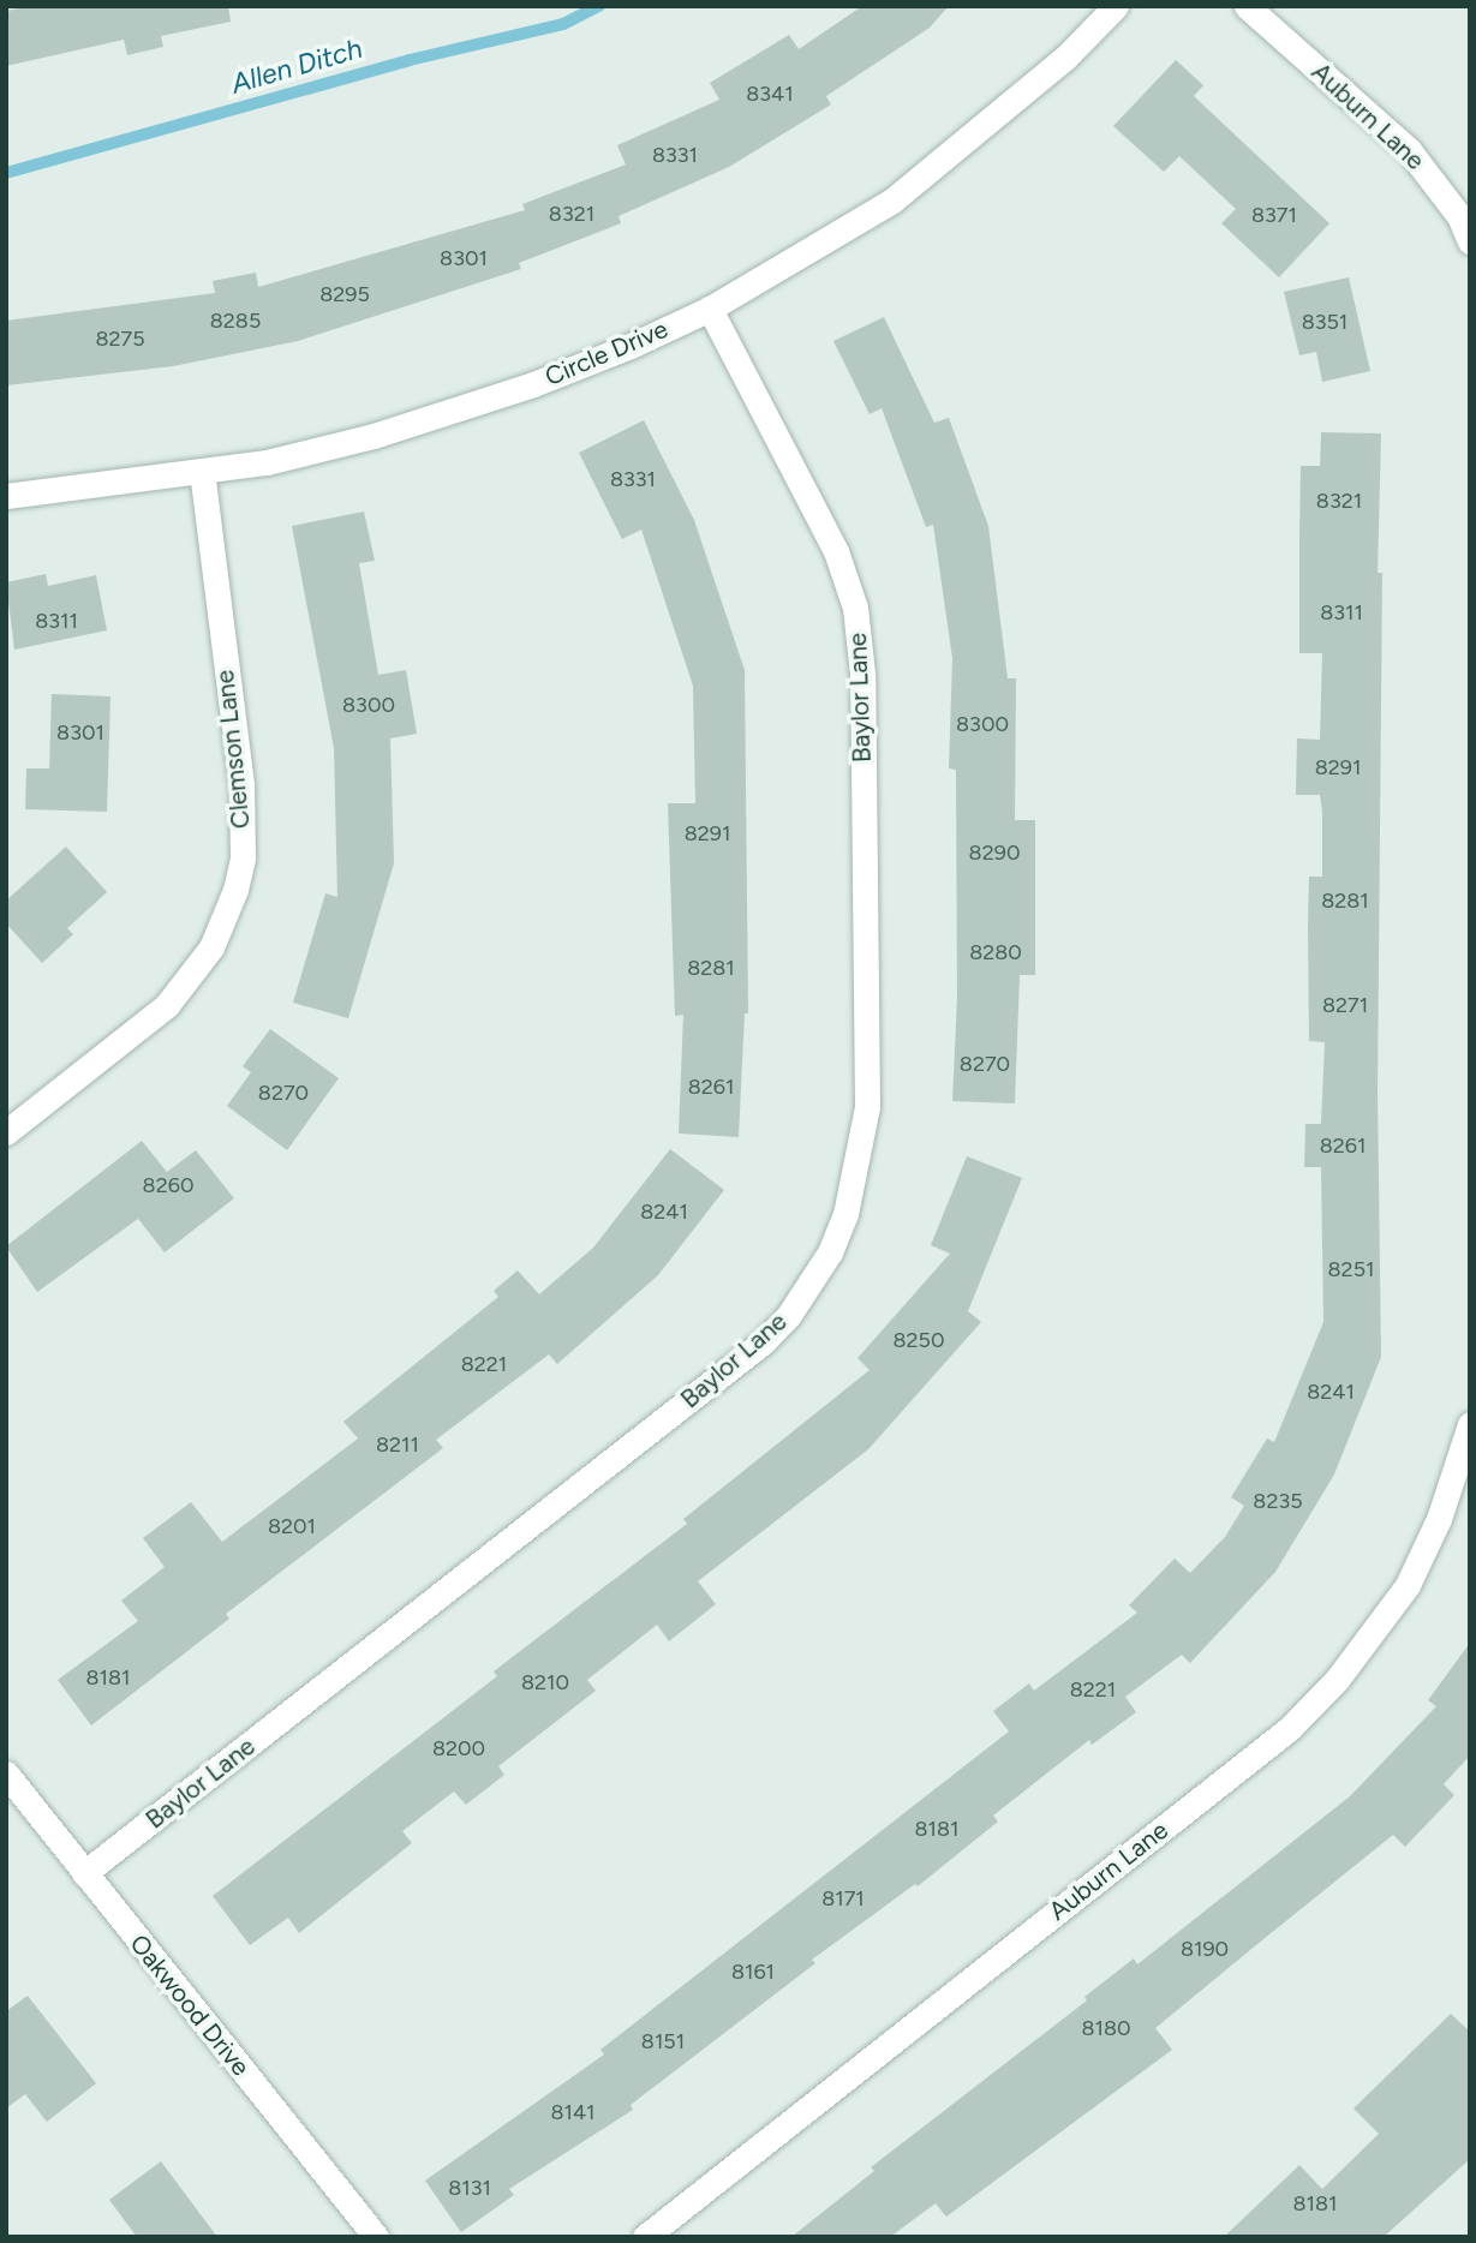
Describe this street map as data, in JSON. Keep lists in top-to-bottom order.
{
  "streets": {
    "street": [
      "Auburn Lane",
      "Circle Drive",
      "Baylor Lane",
      "Clemson Lane",
      "Oakwood Drive"
    ]
  },
  "crossings": [
    ["Circle Drive", "Baylor Lane"],
    ["Circle Drive", "Clemson Lane"],
    ["Baylor Lane", "Oakwood Drive"]
  ],
  "water": ["Allen Ditch"],
  "house_numbers": [
    "8341",
    "8331",
    "8321",
    "8371",
    "8301",
    "8295",
    "8285",
    "8351",
    "8275",
    "8331",
    "8321",
    "8311",
    "8311",
    "8300",
    "8300",
    "8301",
    "8291",
    "8291",
    "8290",
    "8281",
    "8280",
    "8281",
    "8271",
    "8270",
    "8261",
    "8270",
    "8261",
    "8260",
    "8241",
    "8251",
    "8250",
    "8221",
    "8241",
    "8211",
    "8235",
    "8201",
    "8181",
    "8210",
    "8221",
    "8200",
    "8181",
    "8171",
    "8190",
    "8161",
    "8180",
    "8151",
    "8141",
    "8131",
    "8181"
  ]
}
